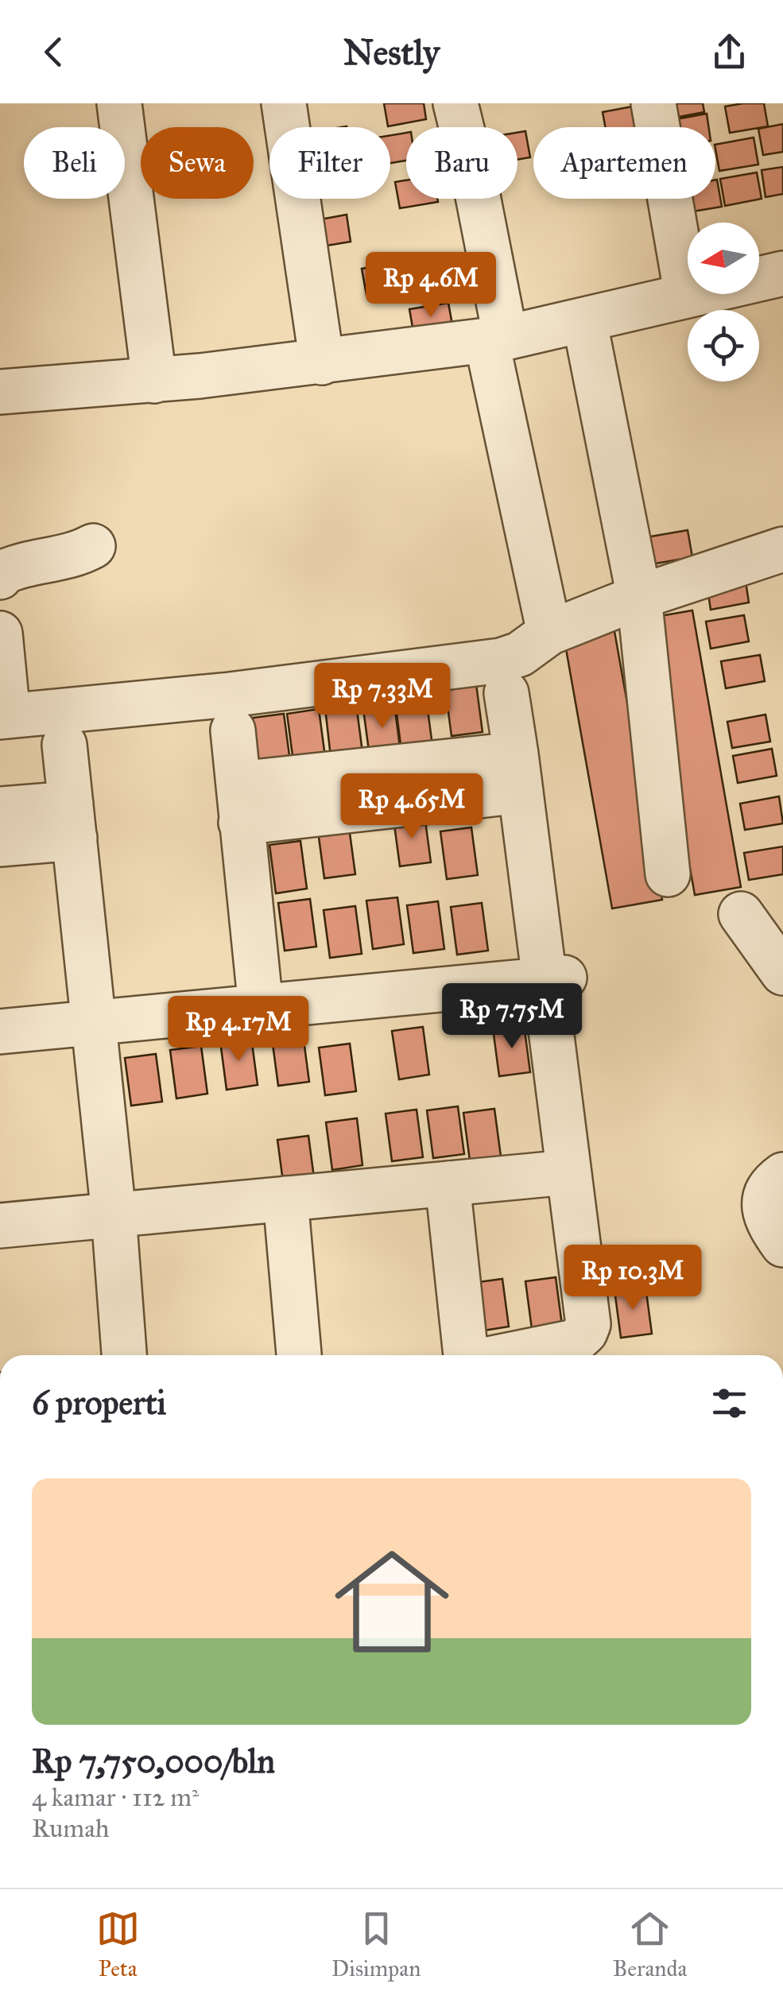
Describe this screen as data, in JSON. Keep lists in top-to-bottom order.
{
  "north": "left",
  "page": {
    "header": "Nestly",
    "chip": [
      "Beli",
      "Sewa",
      "Filter",
      "Baru",
      "Apartemen"
    ],
    "price": [
      "Rp 4.6M",
      "Rp 7.33M",
      "Rp 4.65M",
      "Rp 7.75M",
      "Rp 4.17M",
      "Rp 10.3M"
    ],
    "heading": "6 properti",
    "list": [
      {
        "name": "Rp 7,750,000/bln",
        "note": "4 kamar · 112 m² · Rumah"
      }
    ],
    "tabs": ["Peta", "Disimpan", "Beranda"]
  }
}
